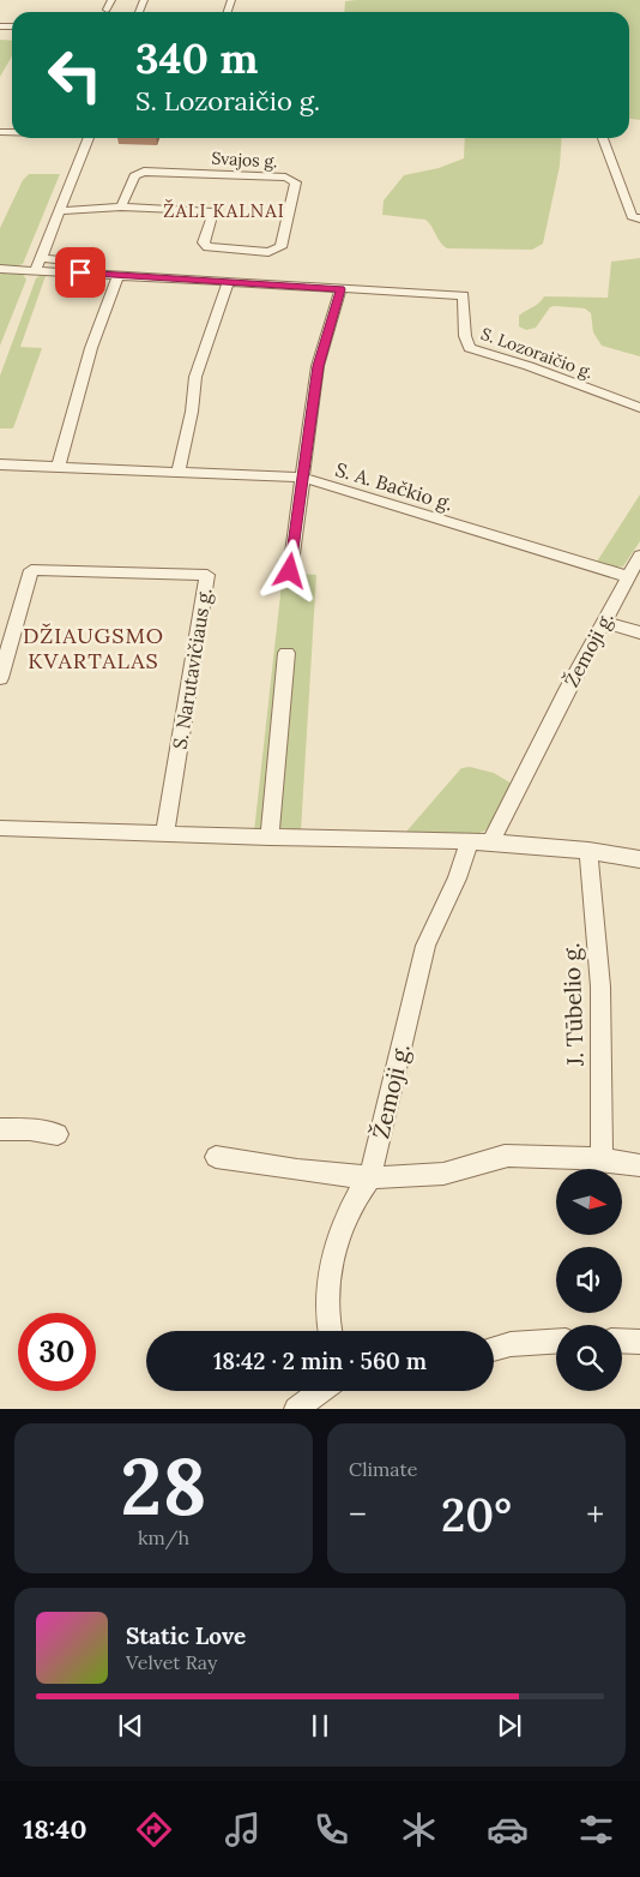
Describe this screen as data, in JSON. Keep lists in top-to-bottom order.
{
  "streets": {
    "street": [
      "Svajos g.",
      "S. Lozoraičio g.",
      "S. A. Bačkio g.",
      "Žemoji g.",
      "S. Narutavičiaus g.",
      "J. Tūbelio g."
    ]
  },
  "crossings": [
    ["S. A. Bačkio g.", "Žemoji g."]
  ],
  "districts": ["ŽALI KALNAI", "DŽIAUGSMO KVARTALAS"],
  "north": "right",
  "page": {
    "turn": ["340 m", "S. Lozoraičio g."],
    "limit": "30",
    "trip": "18:42 · 2 min · 560 m",
    "tile": [
      ["28", "km/h"],
      "Climate"
    ],
    "heat": ["−", "20°", "+"],
    "song": ["Static Love", "Velvet Ray"],
    "tabs": "18:40"
  }
}
